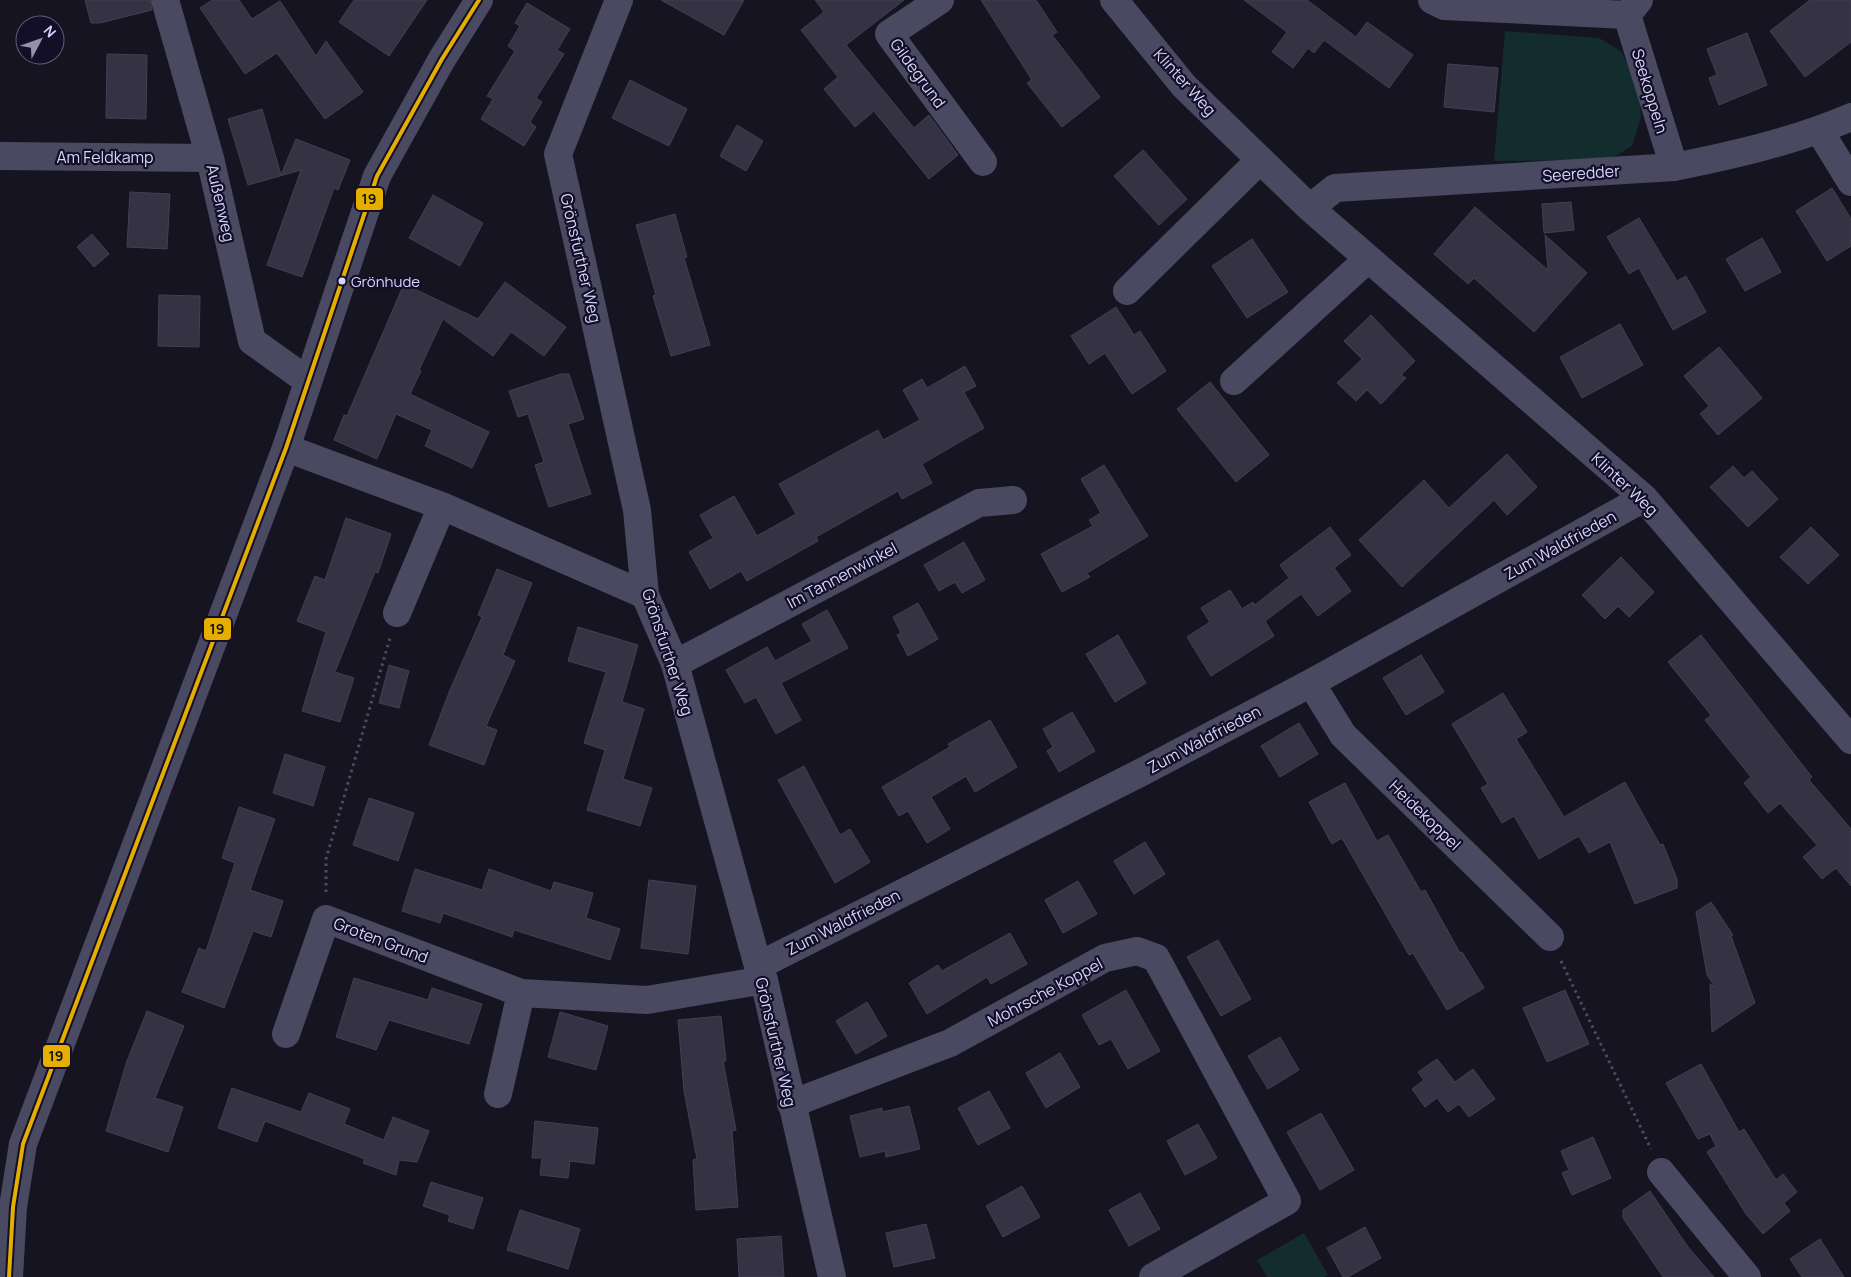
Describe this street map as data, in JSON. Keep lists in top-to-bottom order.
{
  "streets": {
    "street": [
      "Gildegrund",
      "Klinter Weg",
      "Seekoppeln",
      "Am Feldkamp",
      "Seeredder",
      "Außenweg",
      "Grönsfurther Weg",
      "Zum Waldfrieden",
      "Im Tannenwinkel",
      "Heidekoppel",
      "Groten Grund",
      "Mohrsche Koppel"
    ]
  },
  "crossings": [
    ["Klinter Weg", "Seeredder"],
    ["Klinter Weg", "Zum Waldfrieden"],
    ["Seekoppeln", "Seeredder"],
    ["Am Feldkamp", "Außenweg"],
    ["Grönsfurther Weg", "Zum Waldfrieden"],
    ["Grönsfurther Weg", "Im Tannenwinkel"],
    ["Grönsfurther Weg", "Groten Grund"],
    ["Grönsfurther Weg", "Mohrsche Koppel"],
    ["Zum Waldfrieden", "Heidekoppel"],
    ["Zum Waldfrieden", "Groten Grund"]
  ],
  "places": ["Grönhude"],
  "lines": ["transit line 19"],
  "north": "top right"
}
